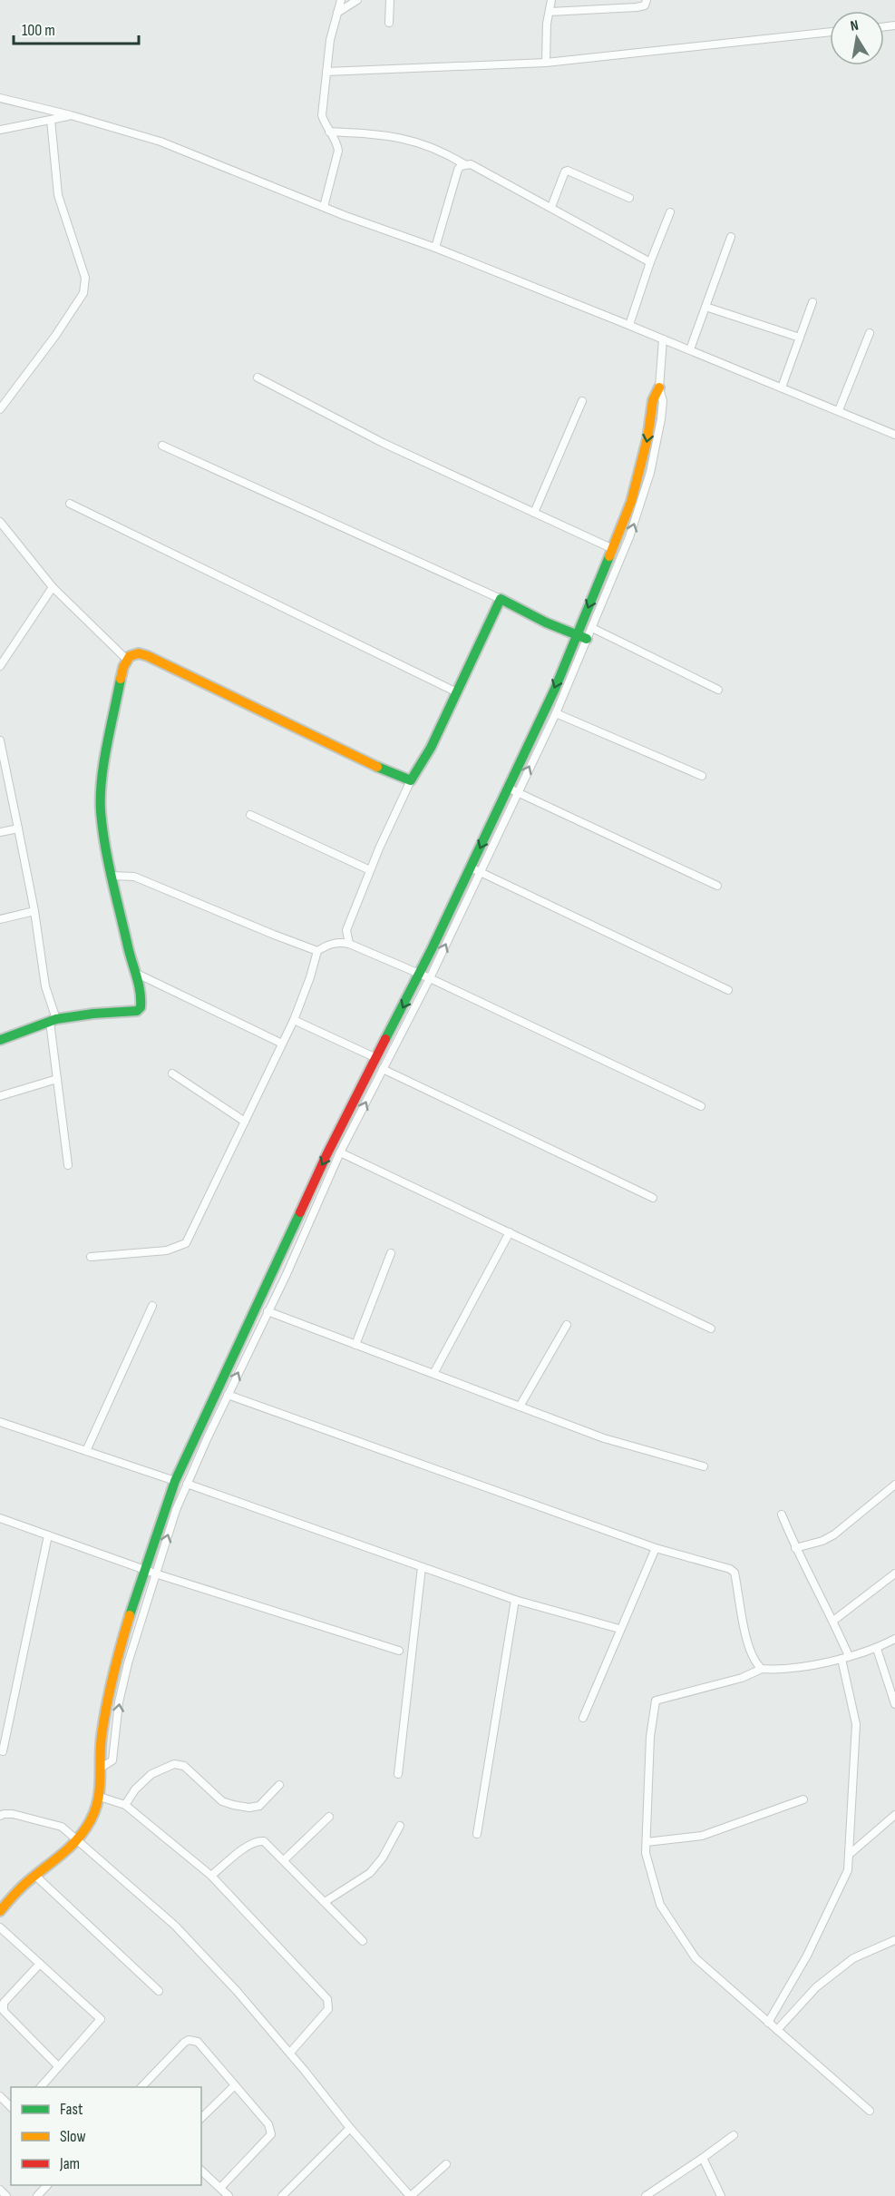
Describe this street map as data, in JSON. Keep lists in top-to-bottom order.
{
  "legend": ["Fast", "Slow", "Jam"],
  "scale_bar": "100 m",
  "north": "top"
}
